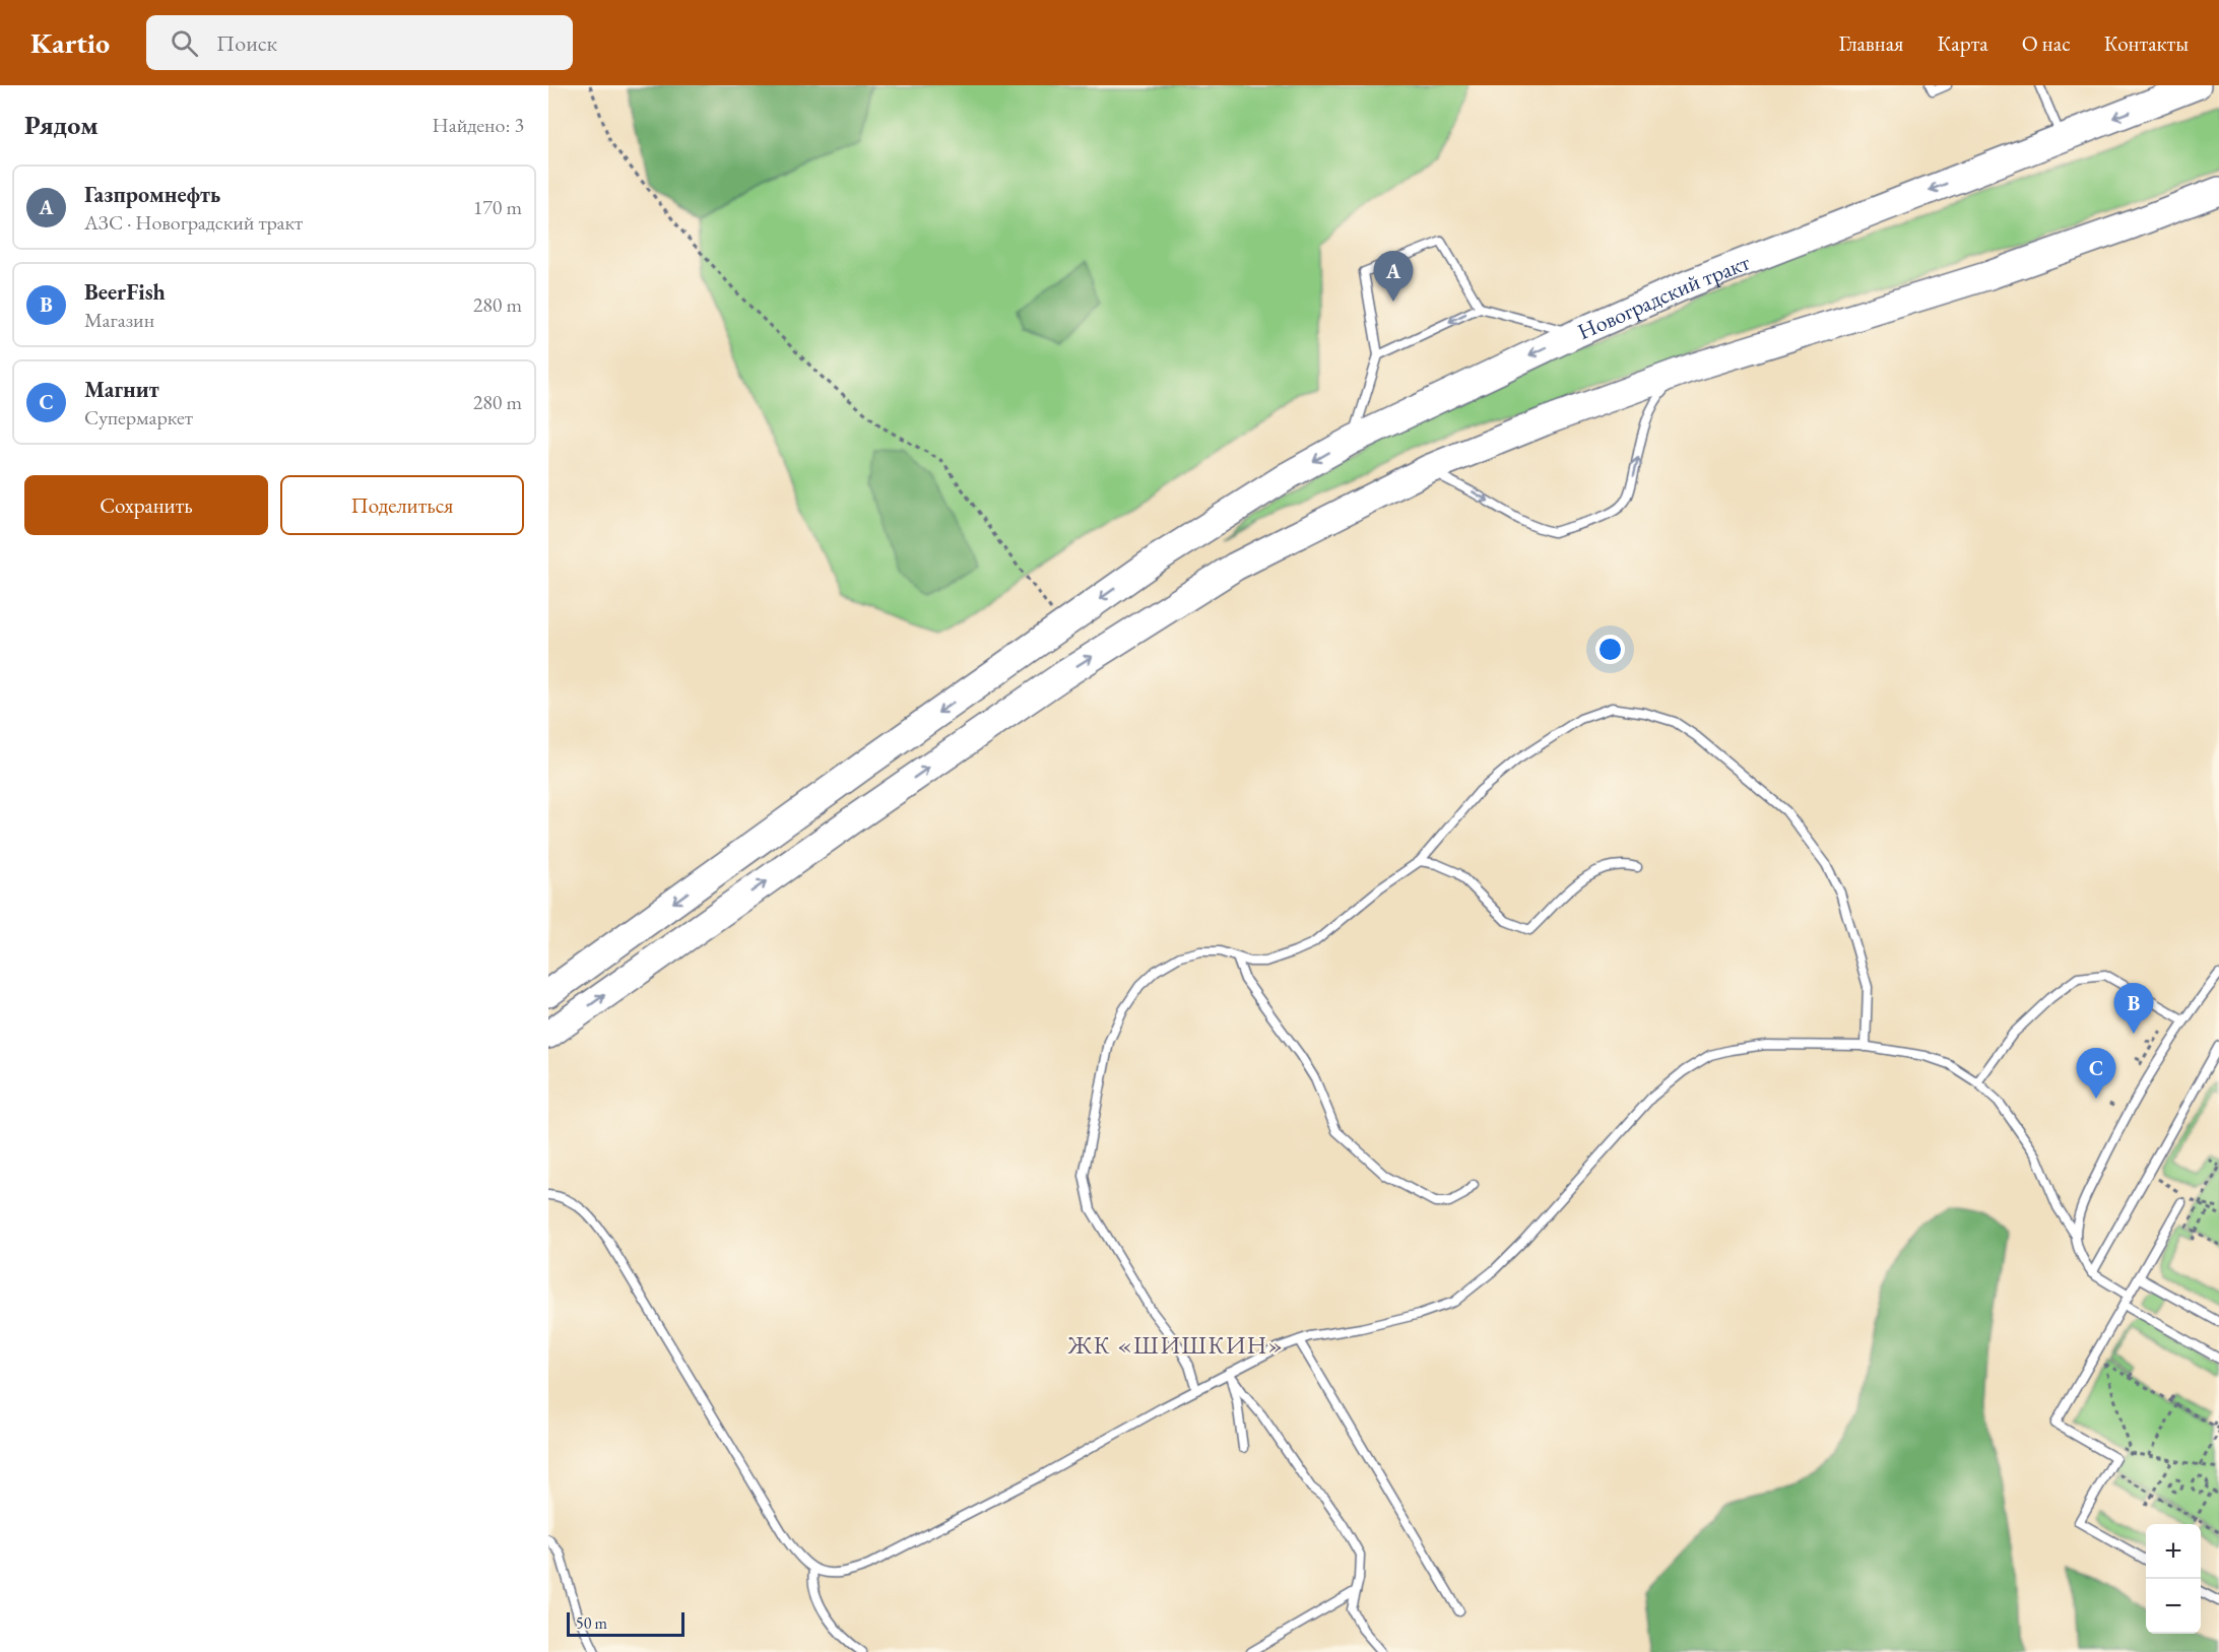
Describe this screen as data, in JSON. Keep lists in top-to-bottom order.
{
  "streets": {
    "main road": ["Новоградский тракт"]
  },
  "districts": ["ЖК «ШИШКИН»"],
  "scale_bar": "50 m",
  "page": {
    "header": "Kartio",
    "search": "Поиск",
    "nav": [
      "Главная",
      "Карта",
      "О нас",
      "Контакты"
    ],
    "heading": ["Рядом", "Найдено: 3"],
    "list": [
      {
        "mark": "A",
        "name": "Газпромнефть",
        "note": "АЗС · Новоградский тракт",
        "value": "170 m"
      },
      {
        "mark": "B",
        "name": "BeerFish",
        "note": "Магазин",
        "value": "280 m"
      },
      {
        "mark": "C",
        "name": "Магнит",
        "note": "Супермаркет",
        "value": "280 m"
      }
    ],
    "pins": ["A", "B", "C"],
    "buttons": ["Сохранить", "Поделиться"],
    "map_buttons": ["+", "−"],
    "scale": "50 m"
  }
}
